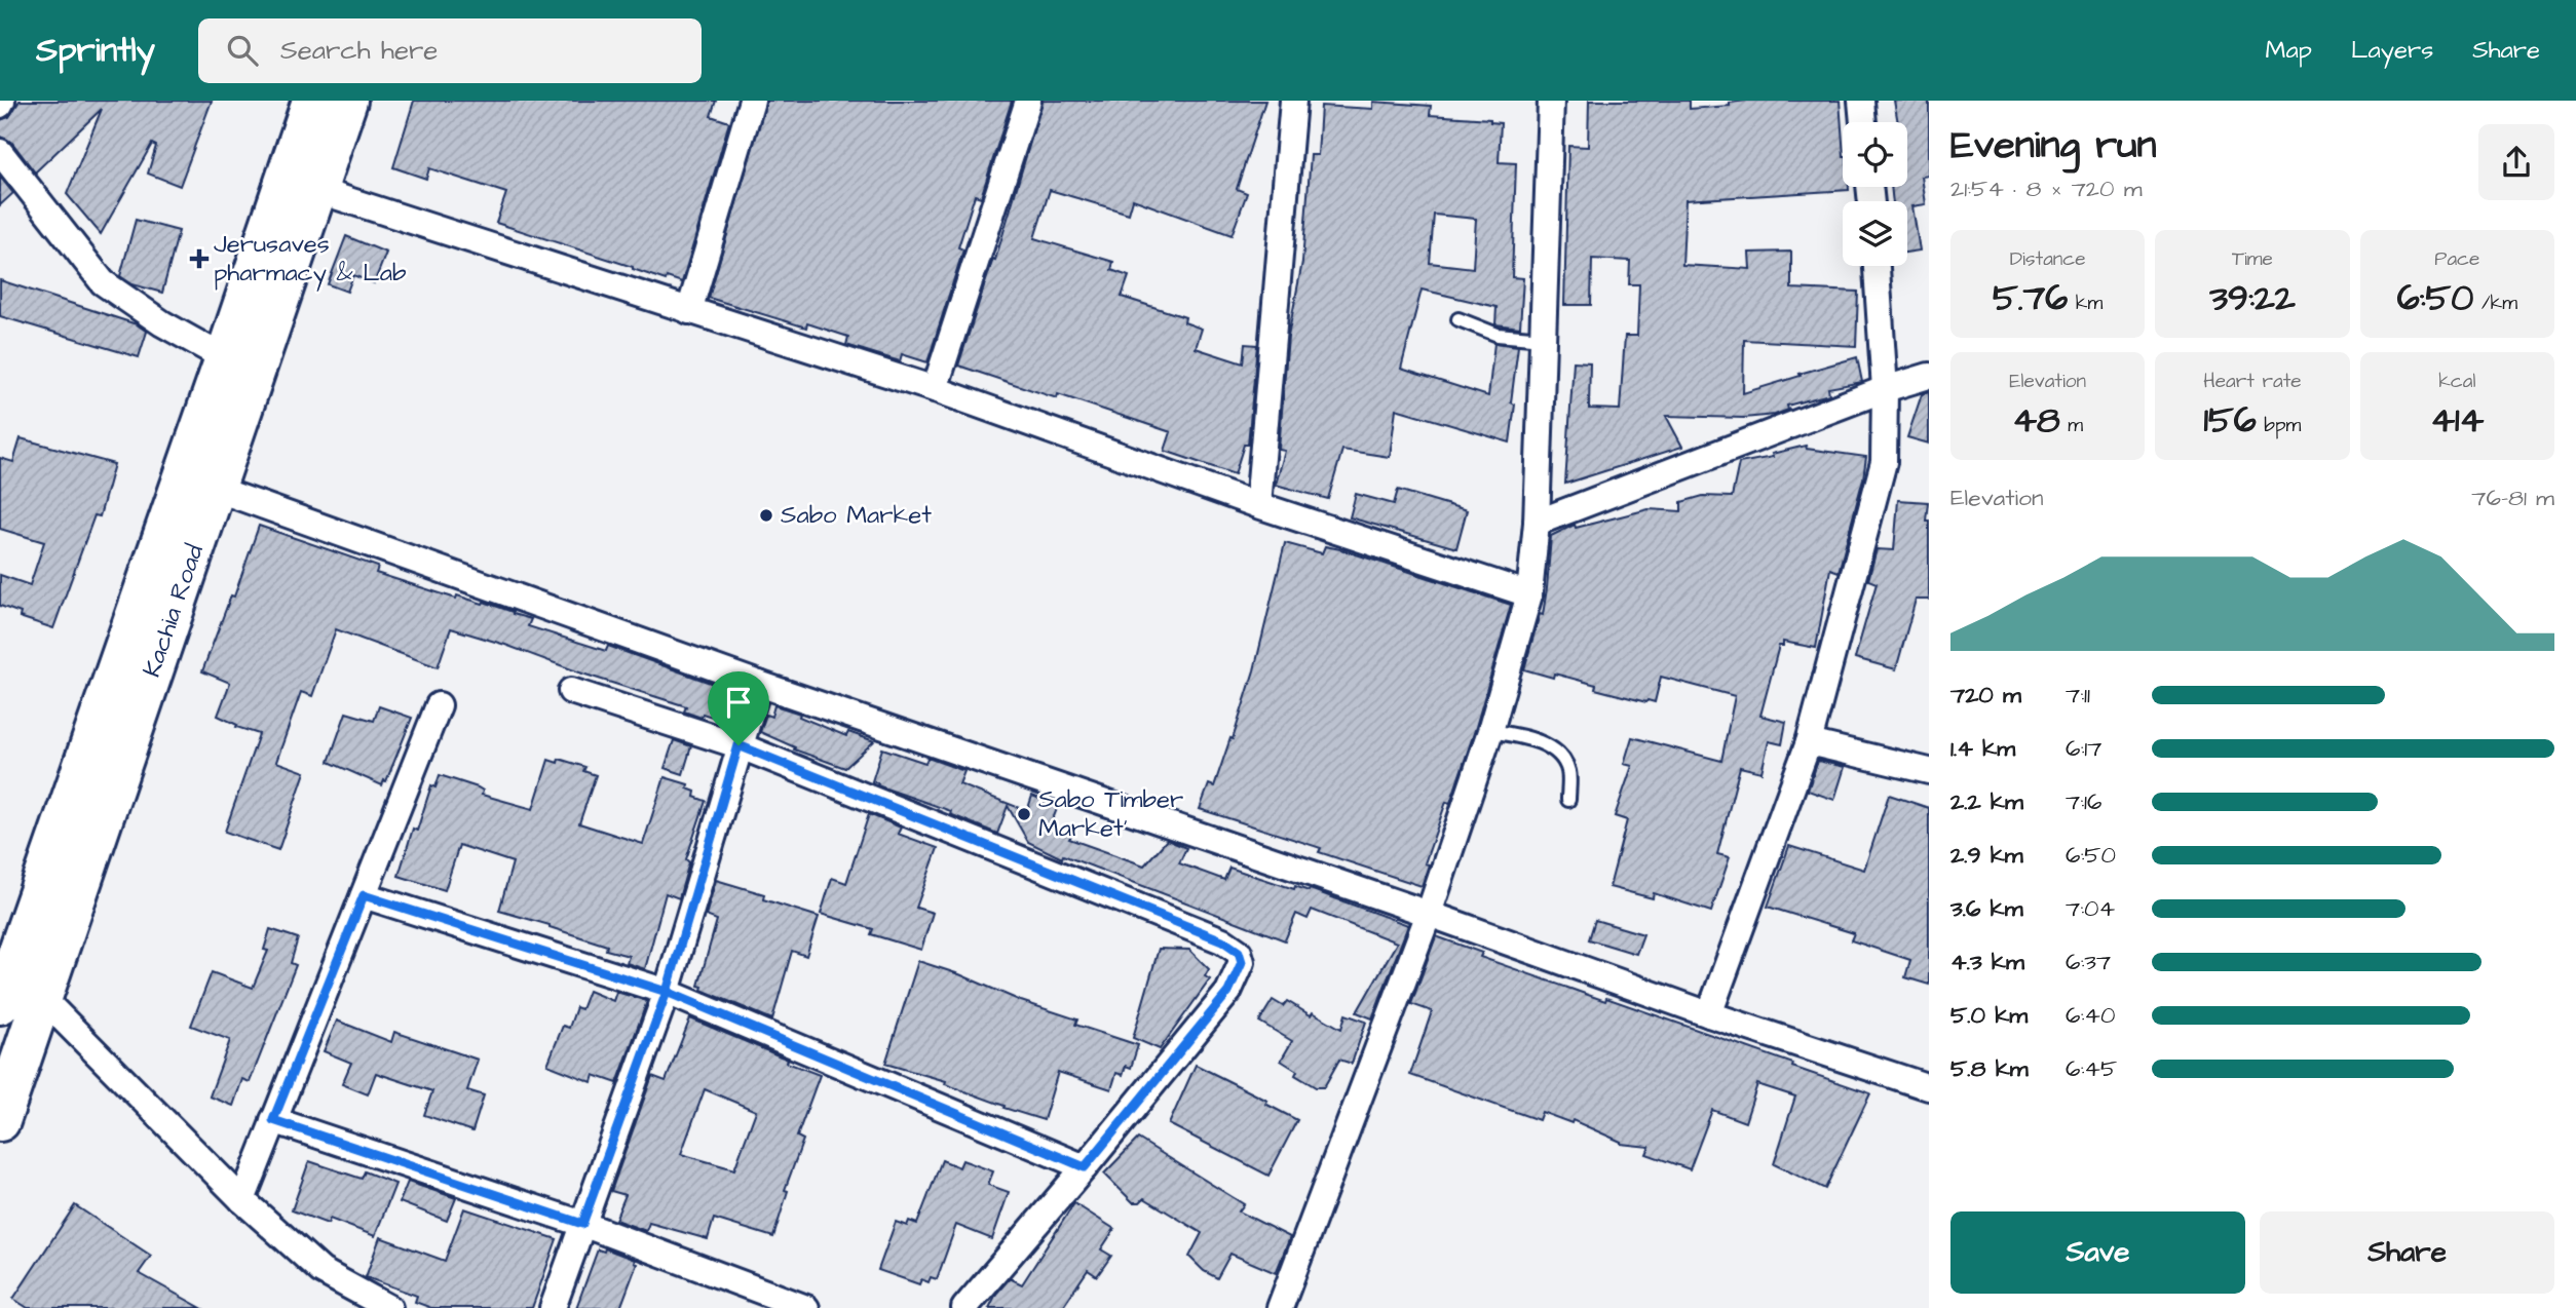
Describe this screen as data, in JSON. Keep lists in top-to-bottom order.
{
  "streets": {
    "highway": ["Kachia Road"]
  },
  "places": {
    "health": ["Jerusaves pharmacy & Lab"],
    "other": ["Sabo Market", "Sabo Timber Market'"]
  },
  "page": {
    "header": "Sprintly",
    "search": "Search here",
    "nav": ["Map", "Layers", "Share"],
    "heading": ["Evening run", "21:54 · 8 × 720 m"],
    "stats": [
      ["Distance", "5.76 km"],
      ["Time", "39:22"],
      ["Pace", "6:50 /km"],
      ["Elevation", "48 m"],
      ["Heart rate", "156 bpm"],
      ["kcal", "414"]
    ],
    "chart": ["Elevation", "76–81 m"],
    "list": [
      {
        "name": "720 m",
        "note": "7:11"
      },
      {
        "name": "1.4 km",
        "note": "6:17"
      },
      {
        "name": "2.2 km",
        "note": "7:16"
      },
      {
        "name": "2.9 km",
        "note": "6:50"
      },
      {
        "name": "3.6 km",
        "note": "7:04"
      },
      {
        "name": "4.3 km",
        "note": "6:37"
      },
      {
        "name": "5.0 km",
        "note": "6:40"
      },
      {
        "name": "5.8 km",
        "note": "6:45"
      }
    ],
    "buttons": ["Save", "Share"]
  }
}
